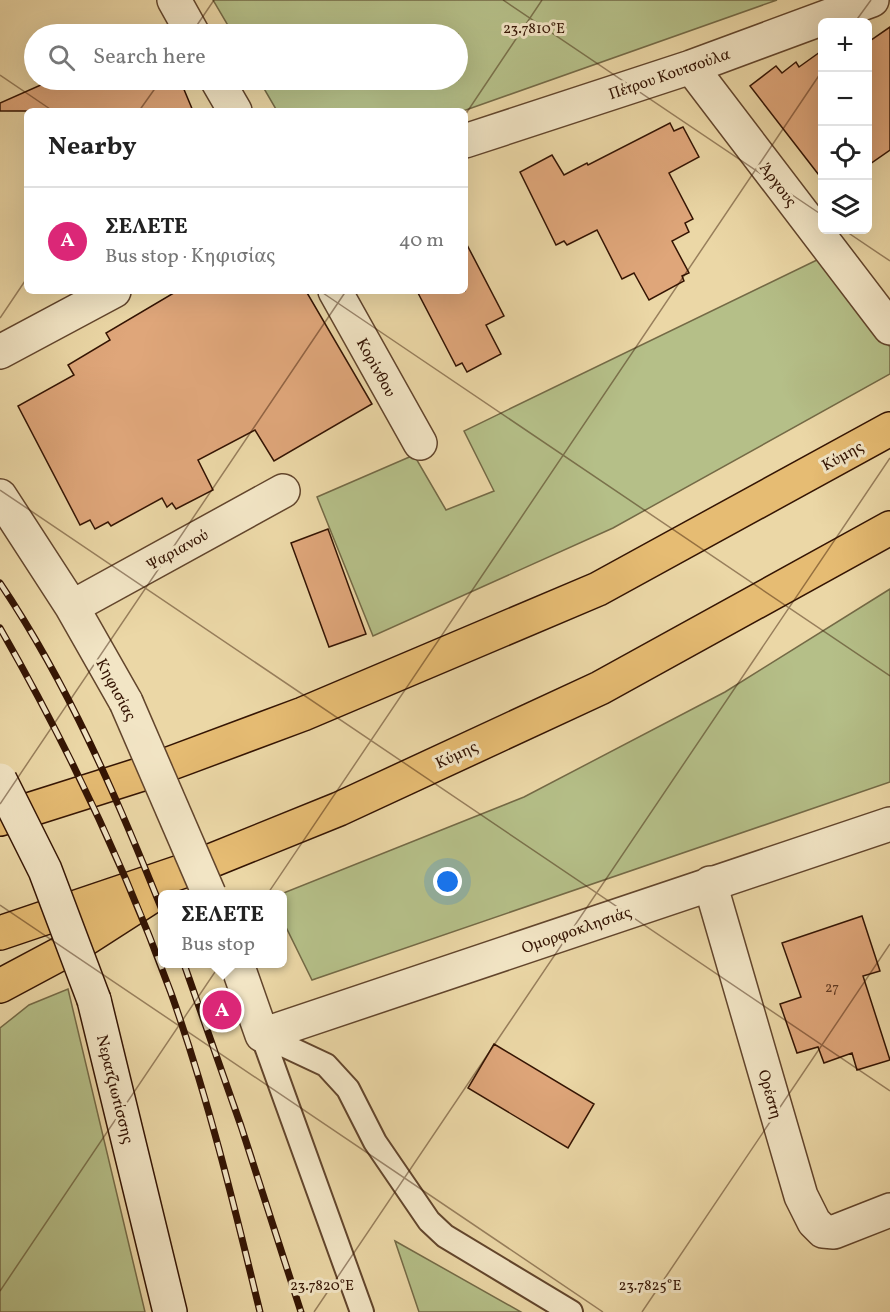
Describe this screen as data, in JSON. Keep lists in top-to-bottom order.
{
  "streets": {
    "main road": ["Κύμης"],
    "street": [
      "Πέτρου Κουτσούλα",
      "Άργους",
      "Κορίνθου",
      "Ψαριανού",
      "Κηφισίας",
      "Ομορφοκλησιάς",
      "Νερατζιωτίσσης",
      "Ορέστη"
    ]
  },
  "crossings": [
    ["Πέτρου Κουτσούλα", "Άργους"],
    ["Κύμης", "Κηφισίας"],
    ["Ψαριανού", "Κηφισίας"],
    ["Ομορφοκλησιάς", "Ορέστη"]
  ],
  "house_numbers": ["27"],
  "page": {
    "map_buttons": ["+", "−"],
    "search": "Search here",
    "heading": "Nearby",
    "list": [
      {
        "mark": "A",
        "name": "ΣΕΛΕΤΕ",
        "note": "Bus stop · Κηφισίας",
        "value": "40 m"
      }
    ],
    "popup": ["ΣΕΛΕΤΕ", "Bus stop"],
    "pins": "A"
  },
  "coordinates": ["23.7810°E", "23.7820°E", "23.7825°E"]
}
